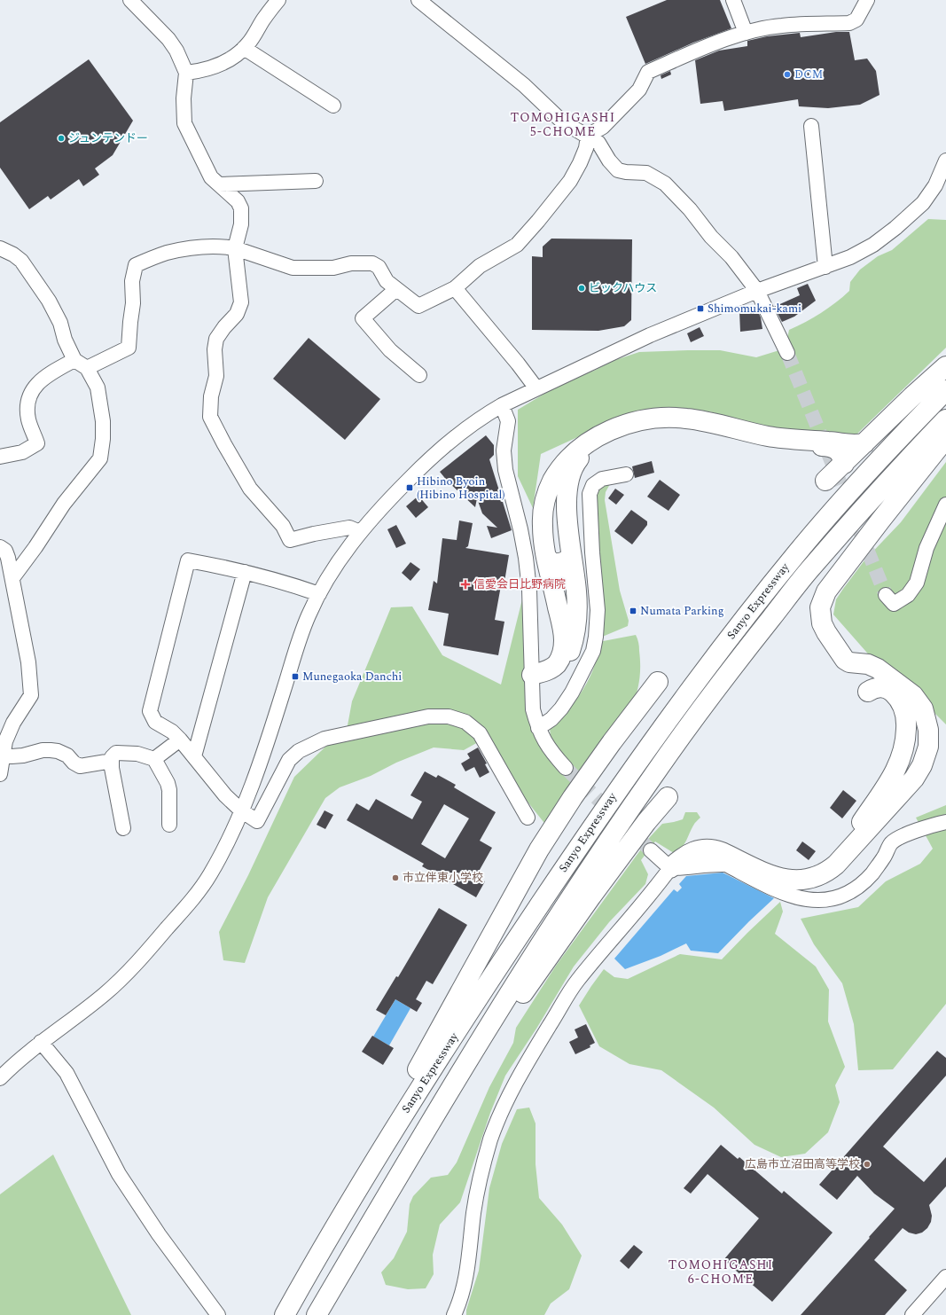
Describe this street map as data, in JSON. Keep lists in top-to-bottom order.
{
  "streets": {
    "highway": ["Sanyo Expressway"]
  },
  "districts": ["TOMOHIGASHI 5-CHOME", "TOMOHIGASHI 6-CHOME"],
  "places": {
    "other": [
      "DCM",
      "ジュンテンドー",
      "ビックハウス",
      "市立伴東小学校",
      "広島市立沼田高等学校"
    ],
    "transit": [
      "Shimomukai-kami",
      "Hibino Byoin (Hibino Hospital)",
      "Numata Parking",
      "Munegaoka Danchi"
    ],
    "health": ["信愛会日比野病院"]
  }
}
